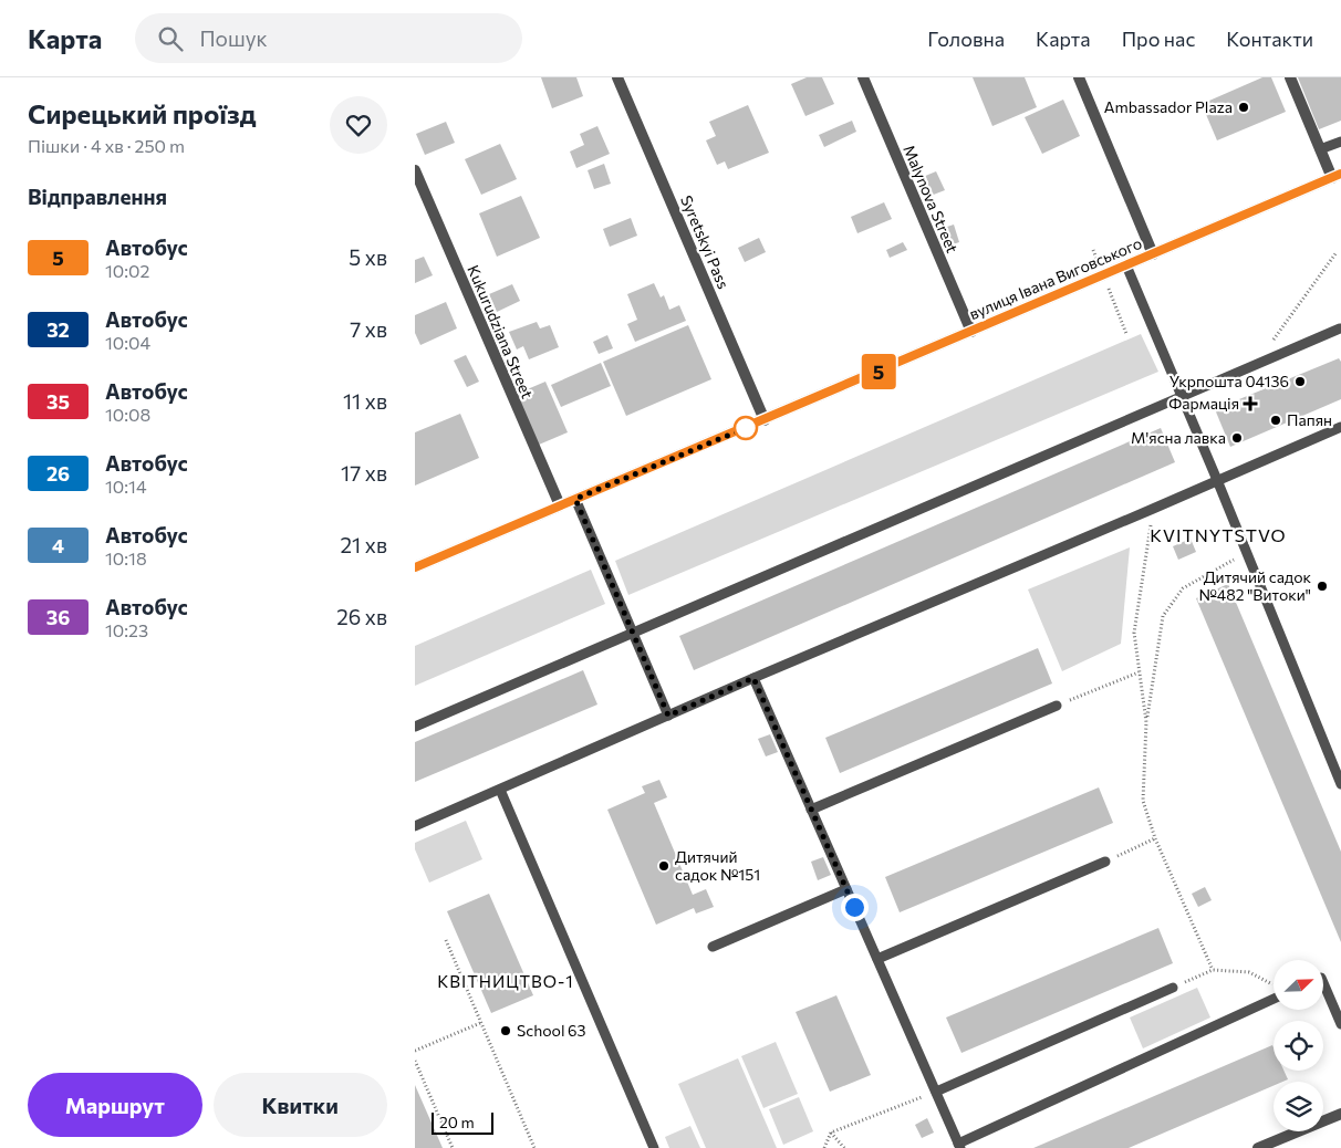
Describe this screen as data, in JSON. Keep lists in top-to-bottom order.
{
  "streets": {
    "main road": ["вулиця Івана Виговського"],
    "street": ["Malynova Street", "Syretskyi Pass", "Kukurudziana Street"]
  },
  "crossings": [
    ["Malynova Street", "вулиця Івана Виговського"],
    ["Syretskyi Pass", "вулиця Івана Виговського"],
    ["вулиця Івана Виговського", "Kukurudziana Street"]
  ],
  "districts": ["KVITNYTSTVO", "КВІТНИЦТВО-1"],
  "places": {
    "other": [
      "Ambassador Plaza",
      "Укрпошта 04136",
      "Папян",
      "М'ясна лавка",
      "Дитячий садок №482 \"Витоки\"",
      "Дитячий садок №151",
      "School 63"
    ],
    "health": ["Фармація"]
  },
  "lines": ["bus line 5"],
  "scale_bar": "20 m",
  "north": "top right",
  "page": {
    "header": "Карта",
    "search": "Пошук",
    "nav": [
      "Головна",
      "Карта",
      "Про нас",
      "Контакти"
    ],
    "heading": [
      ["Сирецький проїзд", "Пішки · 4 хв · 250 m"],
      "Відправлення"
    ],
    "on_map": "5",
    "list": [
      {
        "mark": "5",
        "name": "Автобус",
        "note": "10:02",
        "value": "5 хв"
      },
      {
        "mark": "32",
        "name": "Автобус",
        "note": "10:04",
        "value": "7 хв"
      },
      {
        "mark": "35",
        "name": "Автобус",
        "note": "10:08",
        "value": "11 хв"
      },
      {
        "mark": "26",
        "name": "Автобус",
        "note": "10:14",
        "value": "17 хв"
      },
      {
        "mark": "4",
        "name": "Автобус",
        "note": "10:18",
        "value": "21 хв"
      },
      {
        "mark": "36",
        "name": "Автобус",
        "note": "10:23",
        "value": "26 хв"
      }
    ],
    "buttons": ["Маршрут", "Квитки"],
    "scale": "20 m"
  }
}
